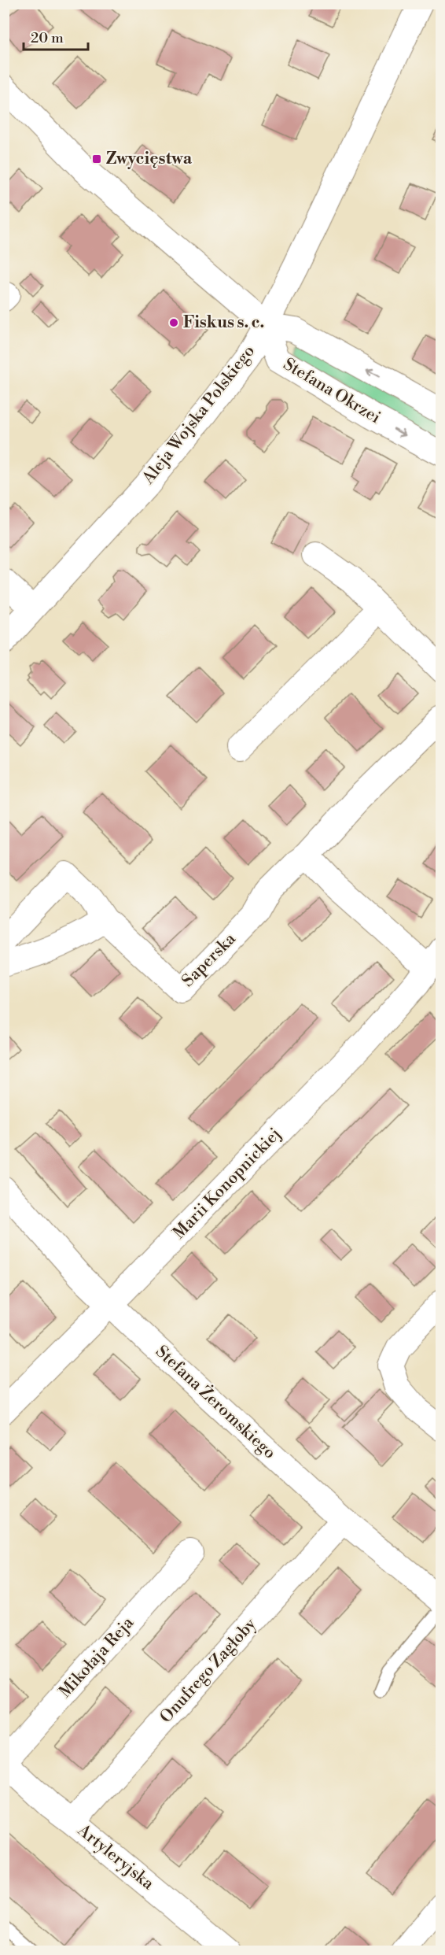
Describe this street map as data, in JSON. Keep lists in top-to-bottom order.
{
  "streets": {
    "street": [
      "Stefana Okrzei",
      "Aleja Wojska Polskiego",
      "Saperska",
      "Marii Konopnickiej",
      "Stefana Żeromskiego",
      "Mikołaja Reja",
      "Onufrego Zagłoby",
      "Artyleryjska"
    ]
  },
  "crossings": [
    ["Stefana Okrzei", "Aleja Wojska Polskiego"],
    ["Marii Konopnickiej", "Stefana Żeromskiego"],
    ["Stefana Żeromskiego", "Onufrego Zagłoby"],
    ["Mikołaja Reja", "Artyleryjska"],
    ["Onufrego Zagłoby", "Artyleryjska"]
  ],
  "places": {
    "transit": ["Zwycięstwa"],
    "other": ["Fiskus s. c."]
  },
  "scale_bar": "20 m"
}
